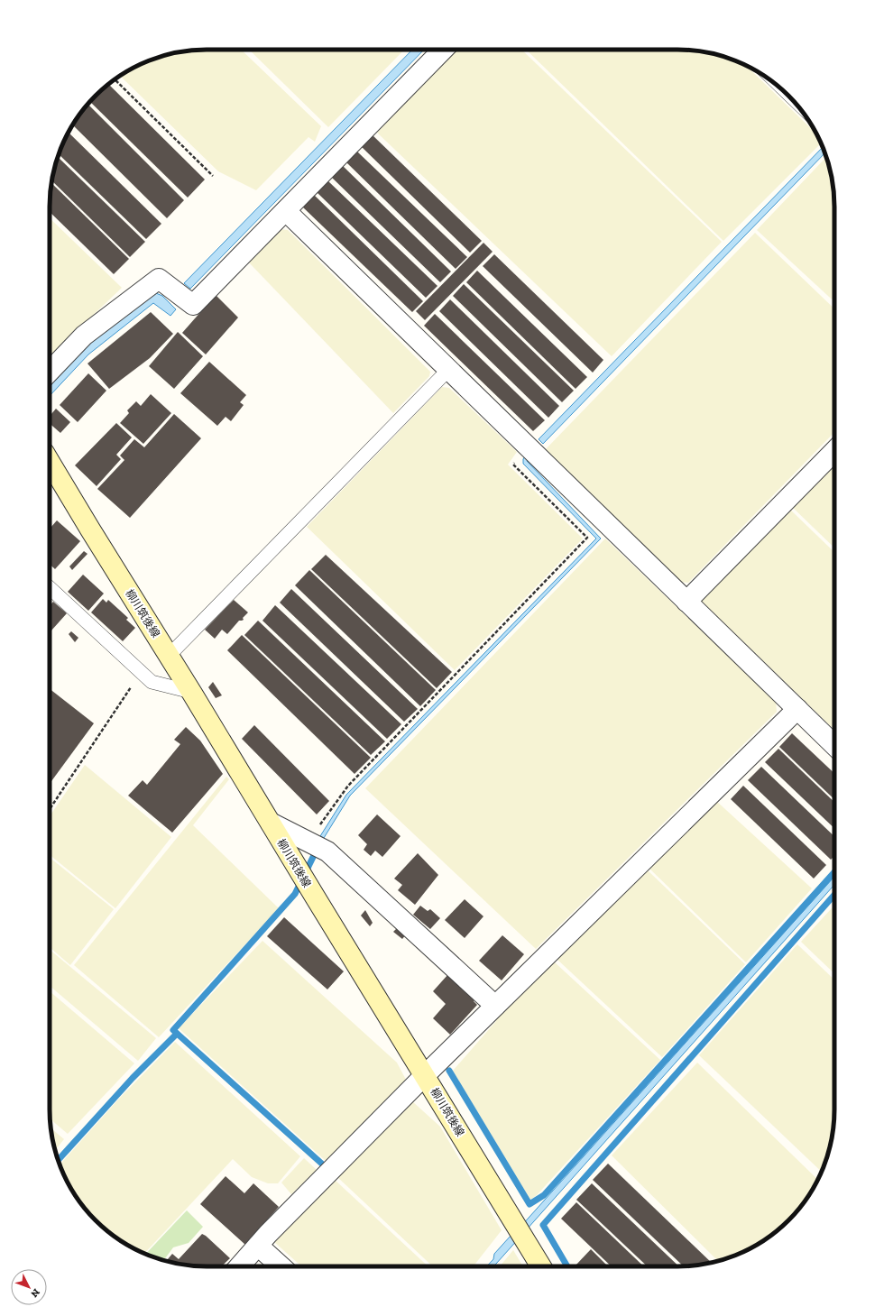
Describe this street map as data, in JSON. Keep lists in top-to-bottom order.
{
  "streets": {
    "main road": ["柳川筑後線"]
  },
  "north": "bottom right"
}
